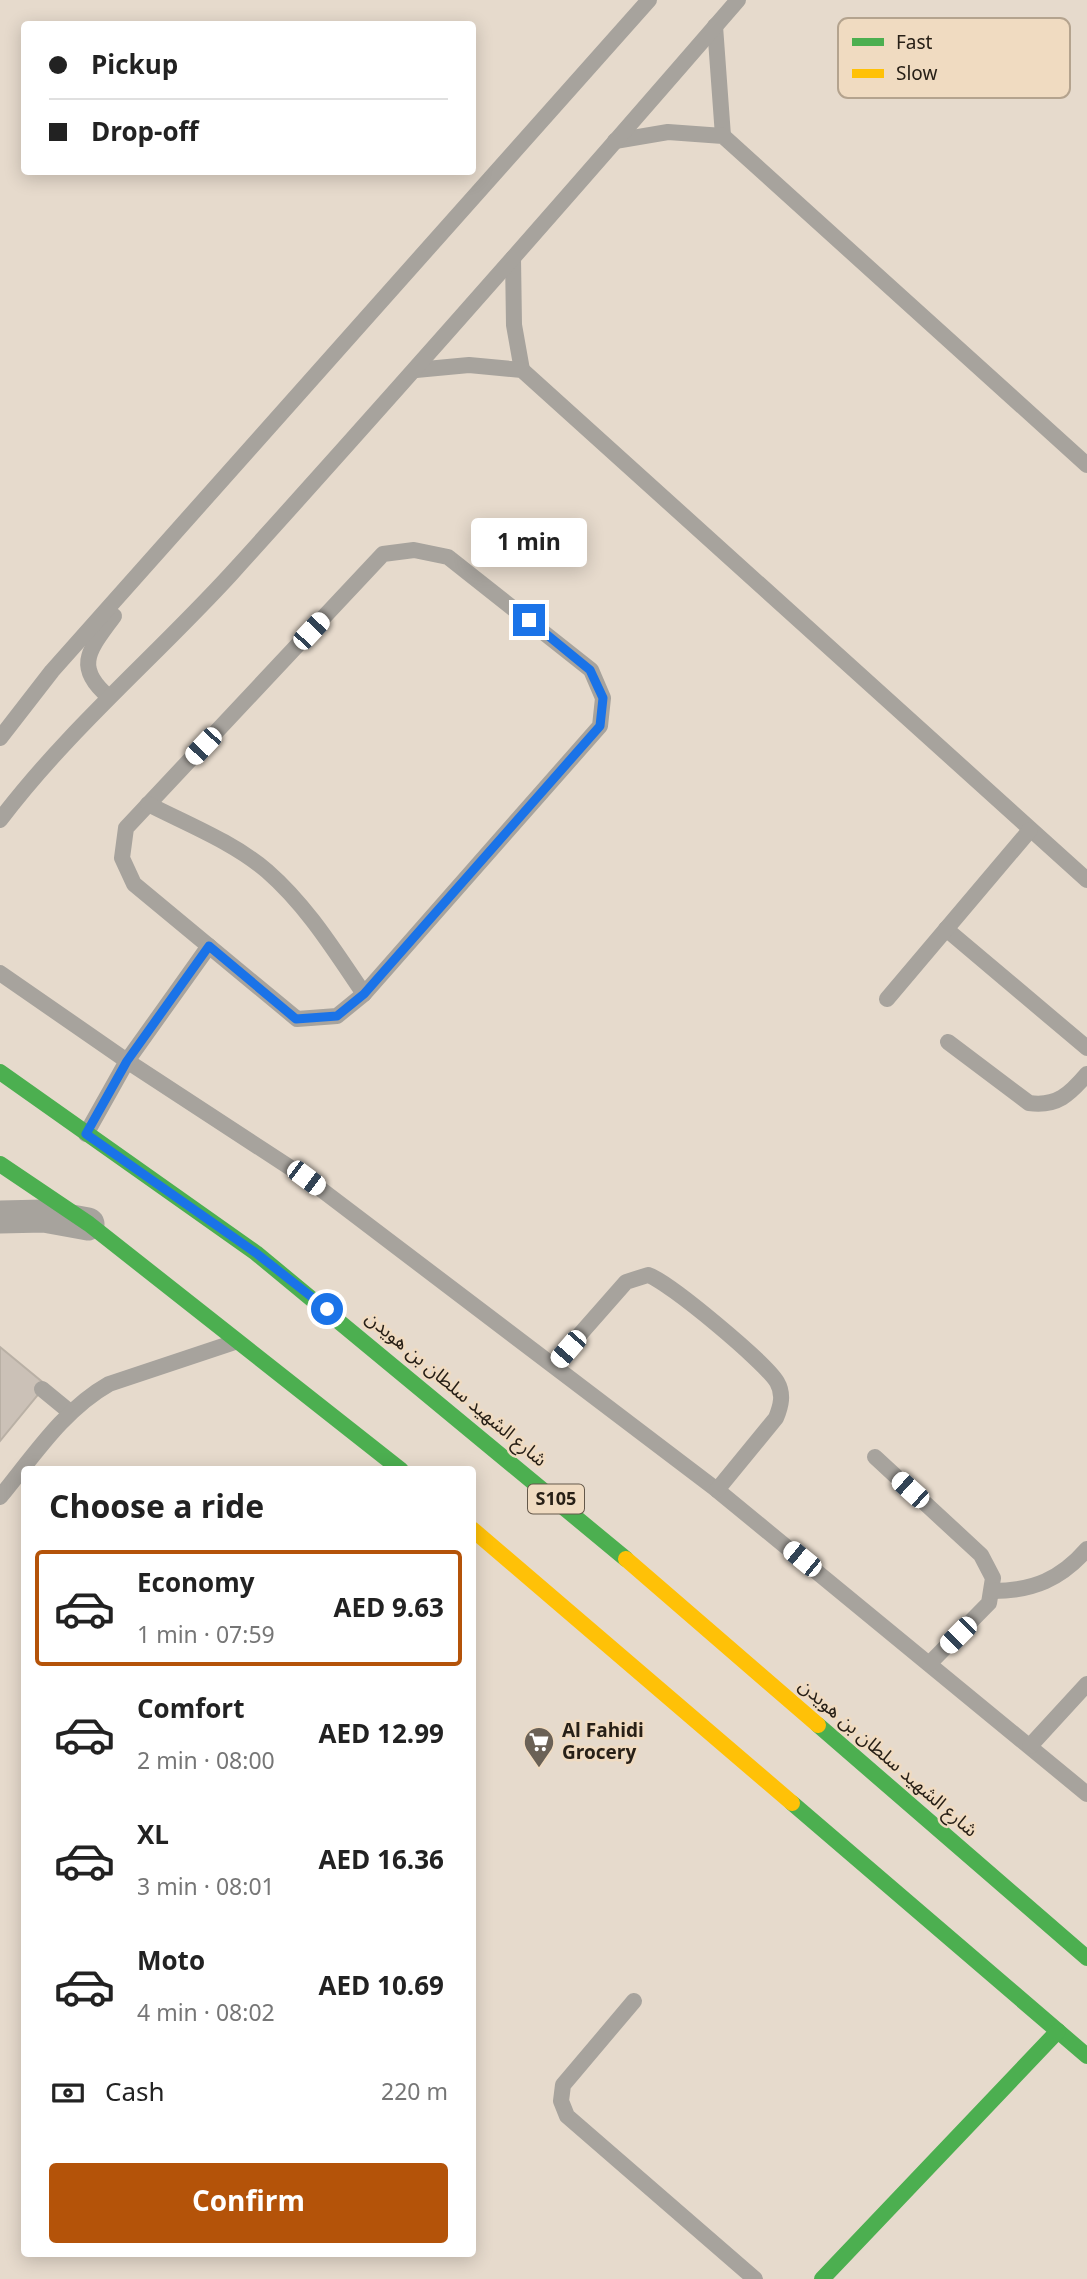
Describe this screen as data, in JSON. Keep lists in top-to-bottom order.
{
  "streets": {
    "main road": ["شارع الشهيد سلطان بن هويدن", "S105"]
  },
  "places": {
    "supermarket": ["Al Fahidi Grocery"]
  },
  "legend": ["Fast", "Slow"],
  "page": {
    "banner": ["Pickup", "Drop-off"],
    "bubble": "1 min",
    "heading": "Choose a ride",
    "list": [
      {
        "name": "Economy",
        "note": "1 min · 07:59",
        "value": "AED 9.63"
      },
      {
        "name": "Comfort",
        "note": "2 min · 08:00",
        "value": "AED 12.99"
      },
      {
        "name": "XL",
        "note": "3 min · 08:01",
        "value": "AED 16.36"
      },
      {
        "name": "Moto",
        "note": "4 min · 08:02",
        "value": "AED 10.69"
      }
    ],
    "pay": ["Cash", "220 m"],
    "buttons": "Confirm"
  }
}
